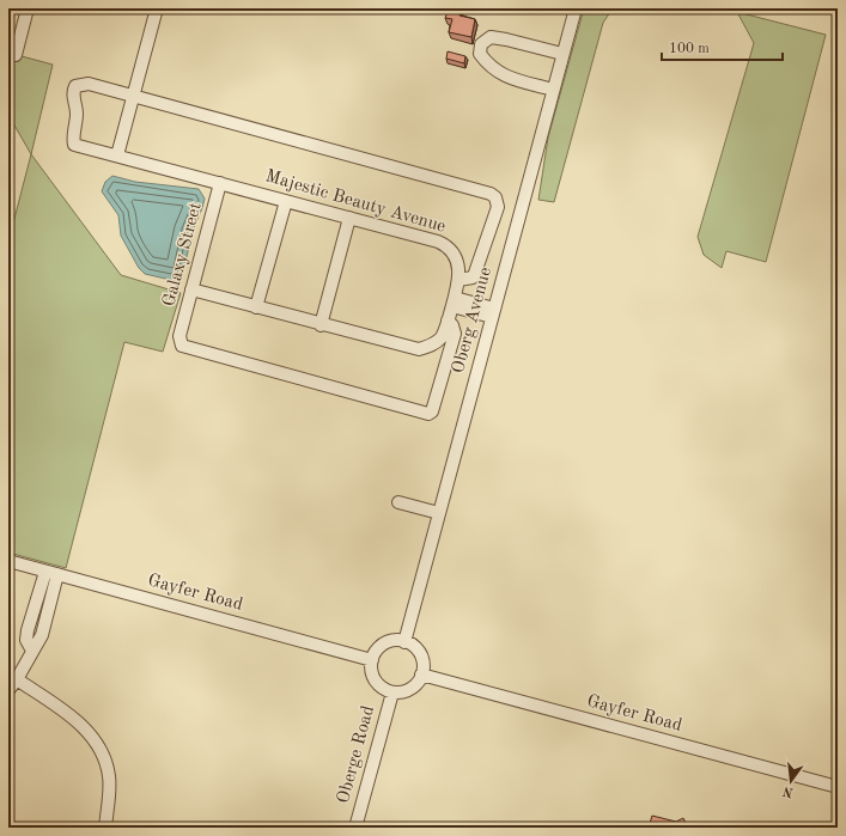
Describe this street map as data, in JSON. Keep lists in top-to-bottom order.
{
  "streets": {
    "street": [
      "Majestic Beauty Avenue",
      "Galaxy Street",
      "Oberg Avenue",
      "Gayfer Road",
      "Oberge Road"
    ]
  },
  "crossings": [
    ["Majestic Beauty Avenue", "Galaxy Street"],
    ["Oberg Avenue", "Gayfer Road"],
    ["Oberg Avenue", "Oberge Road"],
    ["Gayfer Road", "Oberge Road"]
  ],
  "scale_bar": "100 m",
  "north": "bottom"
}
